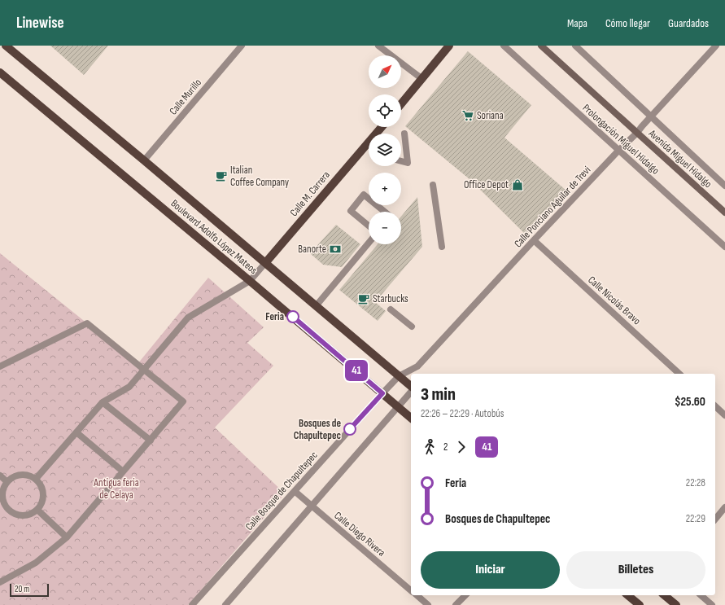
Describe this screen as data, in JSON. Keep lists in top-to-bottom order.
{
  "streets": {
    "main road": [
      "Prolongación Miguel Hidalgo",
      "Avenida Miguel Hidalgo",
      "Calle M. Carrera",
      "Boulevard Adolfo López Mateos"
    ],
    "street": [
      "Calle Murillo",
      "Calle Ponciano Aguilar de Trevi",
      "Calle Nicolás Bravo",
      "Calle Bosque de Chapultepec",
      "Calle Diego Rivera"
    ]
  },
  "crossings": [
    ["Calle Murillo", "Boulevard Adolfo López Mateos"],
    ["Prolongación Miguel Hidalgo", "Avenida Miguel Hidalgo"],
    ["Prolongación Miguel Hidalgo", "Calle Ponciano Aguilar de Trevi"],
    ["Avenida Miguel Hidalgo", "Calle Ponciano Aguilar de Trevi"],
    ["Calle M. Carrera", "Boulevard Adolfo López Mateos"],
    ["Calle Ponciano Aguilar de Trevi", "Boulevard Adolfo López Mateos"],
    ["Calle Ponciano Aguilar de Trevi", "Calle Nicolás Bravo"],
    ["Calle Ponciano Aguilar de Trevi", "Calle Bosque de Chapultepec"],
    ["Boulevard Adolfo López Mateos", "Calle Bosque de Chapultepec"],
    ["Calle Bosque de Chapultepec", "Calle Diego Rivera"]
  ],
  "parks": ["Antigua feria de Celaya"],
  "places": {
    "supermarket": ["Soriana"],
    "cafe": ["Italian Coffee Company", "Starbucks"],
    "shop": ["Office Depot"],
    "bank": ["Banorte"],
    "other": ["Feria", "Bosques de Chapultepec"]
  },
  "lines": ["bus line 41"],
  "scale_bar": "20 m",
  "north": "top right",
  "page": {
    "header": "Linewise",
    "nav": ["Mapa", "Cómo llegar", "Guardados"],
    "on_map": "41",
    "map_buttons": ["+", "−"],
    "heading": ["3 min", "22:26 – 22:29 · Autobús", "$25.60"],
    "legs": ["2", "41"],
    "list": [
      {
        "name": "Feria",
        "value": "22:28"
      },
      {
        "name": "Bosques de Chapultepec",
        "value": "22:29"
      }
    ],
    "buttons": ["Iniciar", "Billetes"],
    "scale": "20 m"
  }
}
